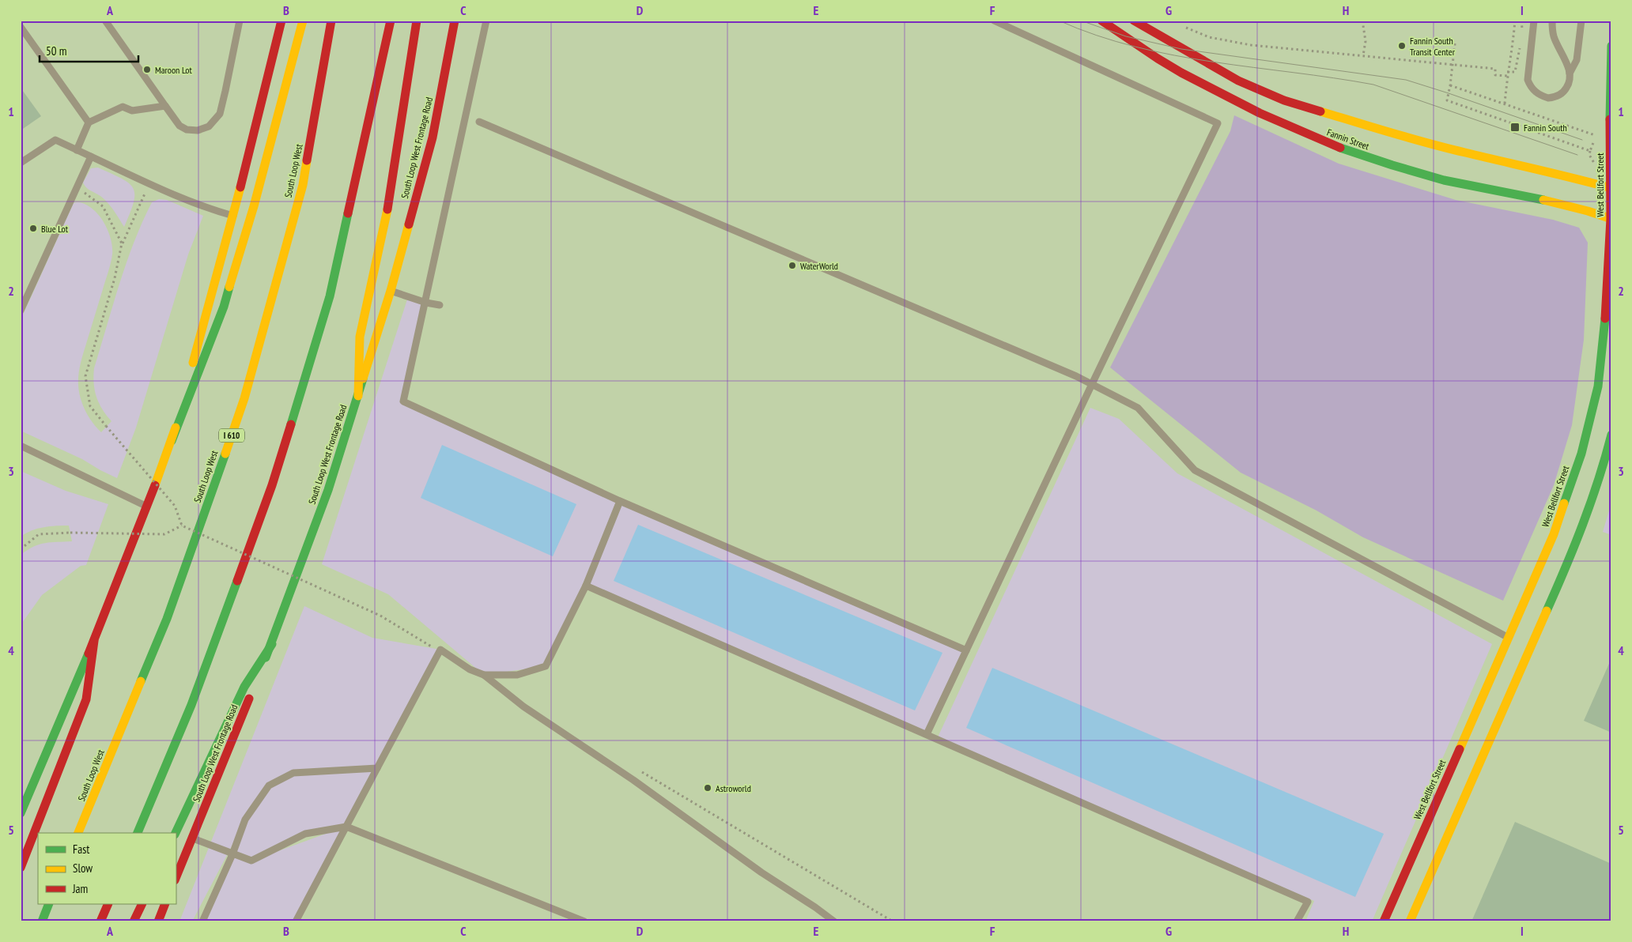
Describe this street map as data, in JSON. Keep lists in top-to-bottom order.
{
  "streets": {
    "main road": [
      "Fannin Street",
      "South Loop West Frontage Road",
      "South Loop West",
      "West Bellfort Street",
      "I 610"
    ]
  },
  "crossings": [
    ["Fannin Street", "West Bellfort Street"]
  ],
  "places": {
    "other": [
      "Fannin South Transit Center",
      "Maroon Lot",
      "Blue Lot",
      "WaterWorld",
      "Astroworld"
    ],
    "transit": ["Fannin South"]
  },
  "legend": ["Fast", "Slow", "Jam"],
  "scale_bar": "50 m",
  "grid": {
    "columns": [
      "A",
      "B",
      "C",
      "D",
      "E",
      "F",
      "G",
      "H",
      "I"
    ],
    "rows": [
      "1",
      "2",
      "3",
      "4",
      "5"
    ]
  }
}
